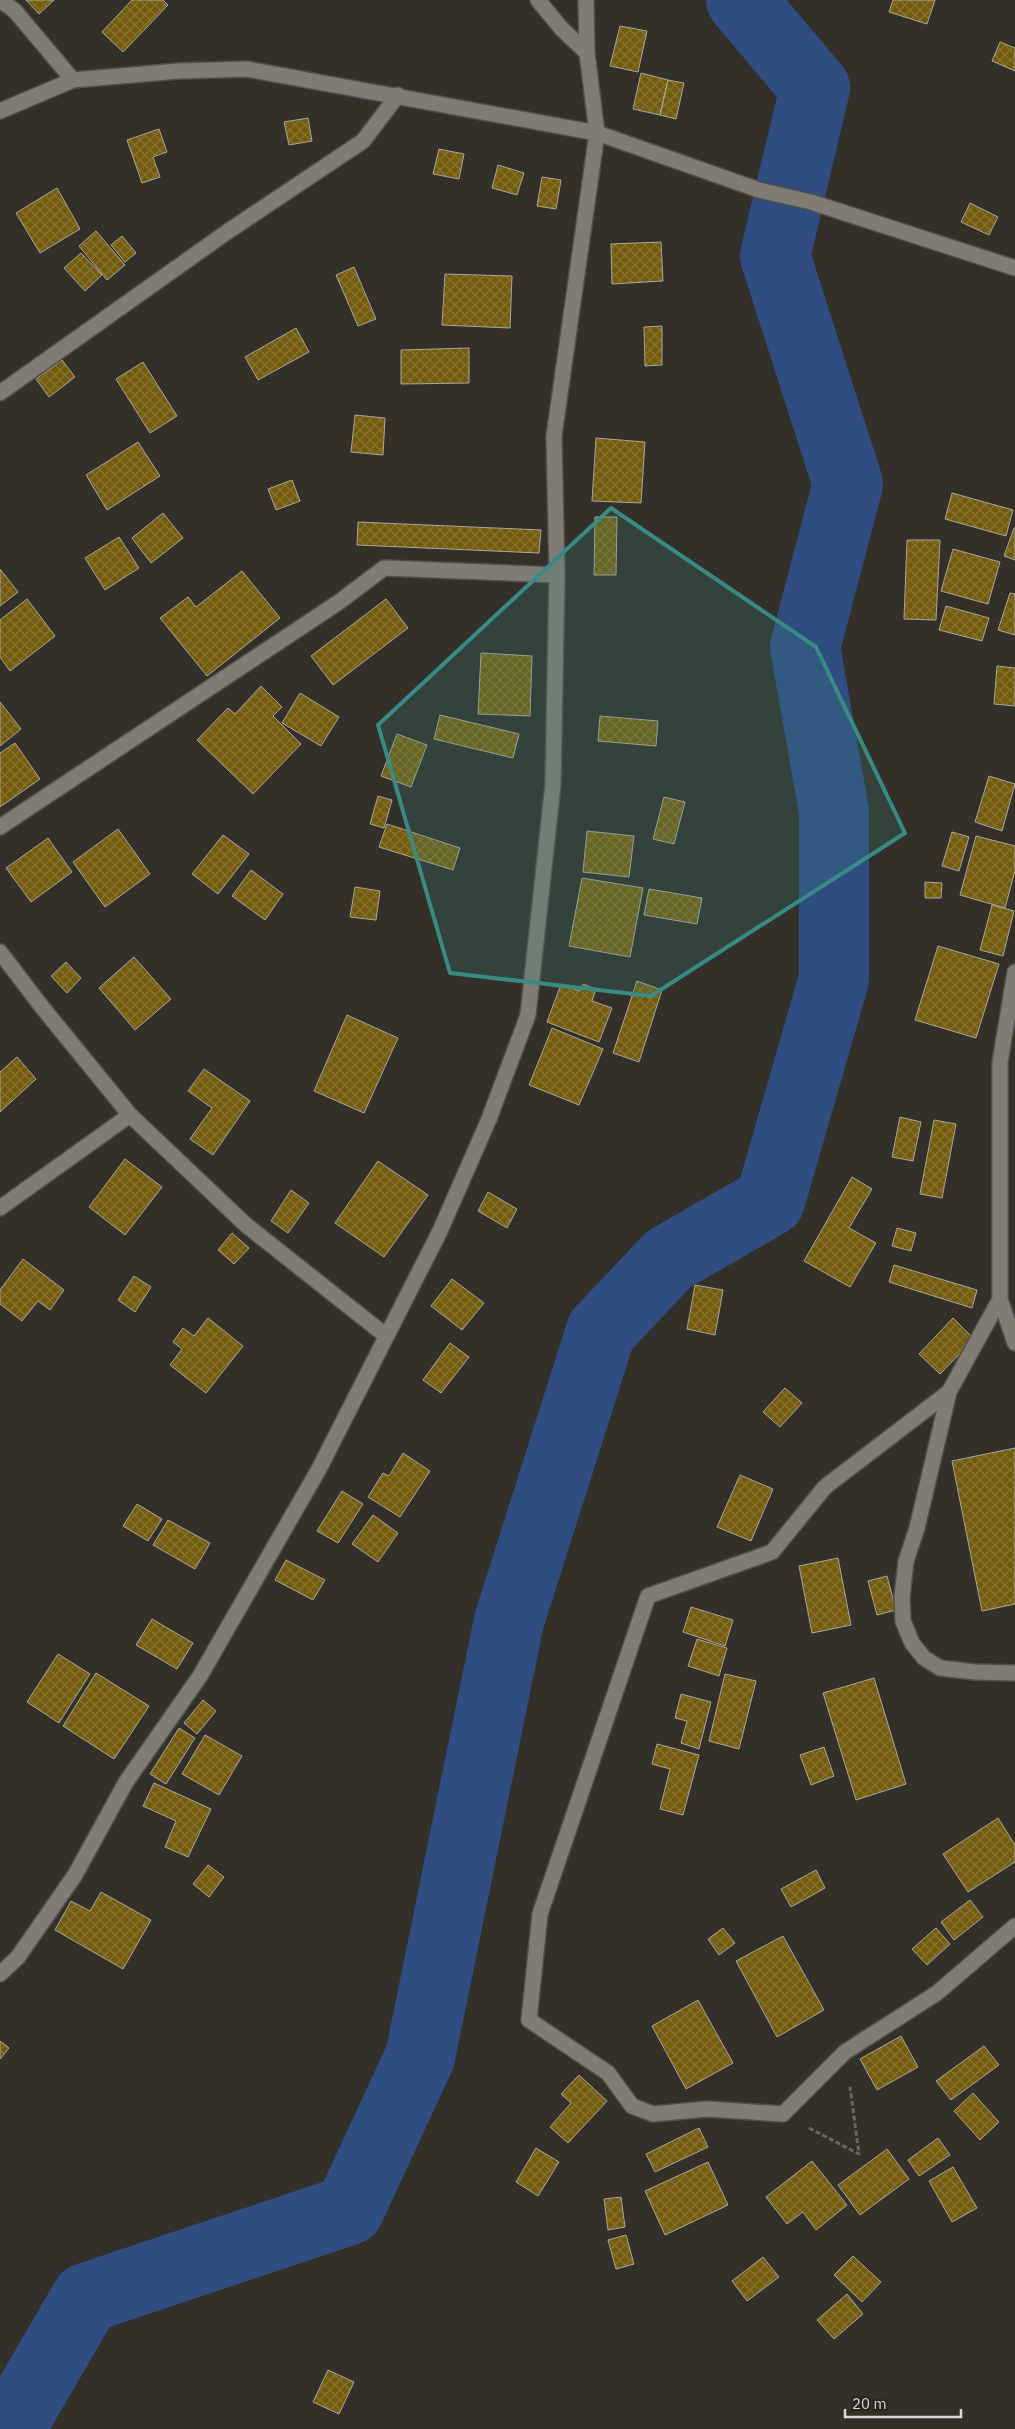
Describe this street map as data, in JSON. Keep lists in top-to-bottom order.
{
  "scale_bar": "20 m"
}
